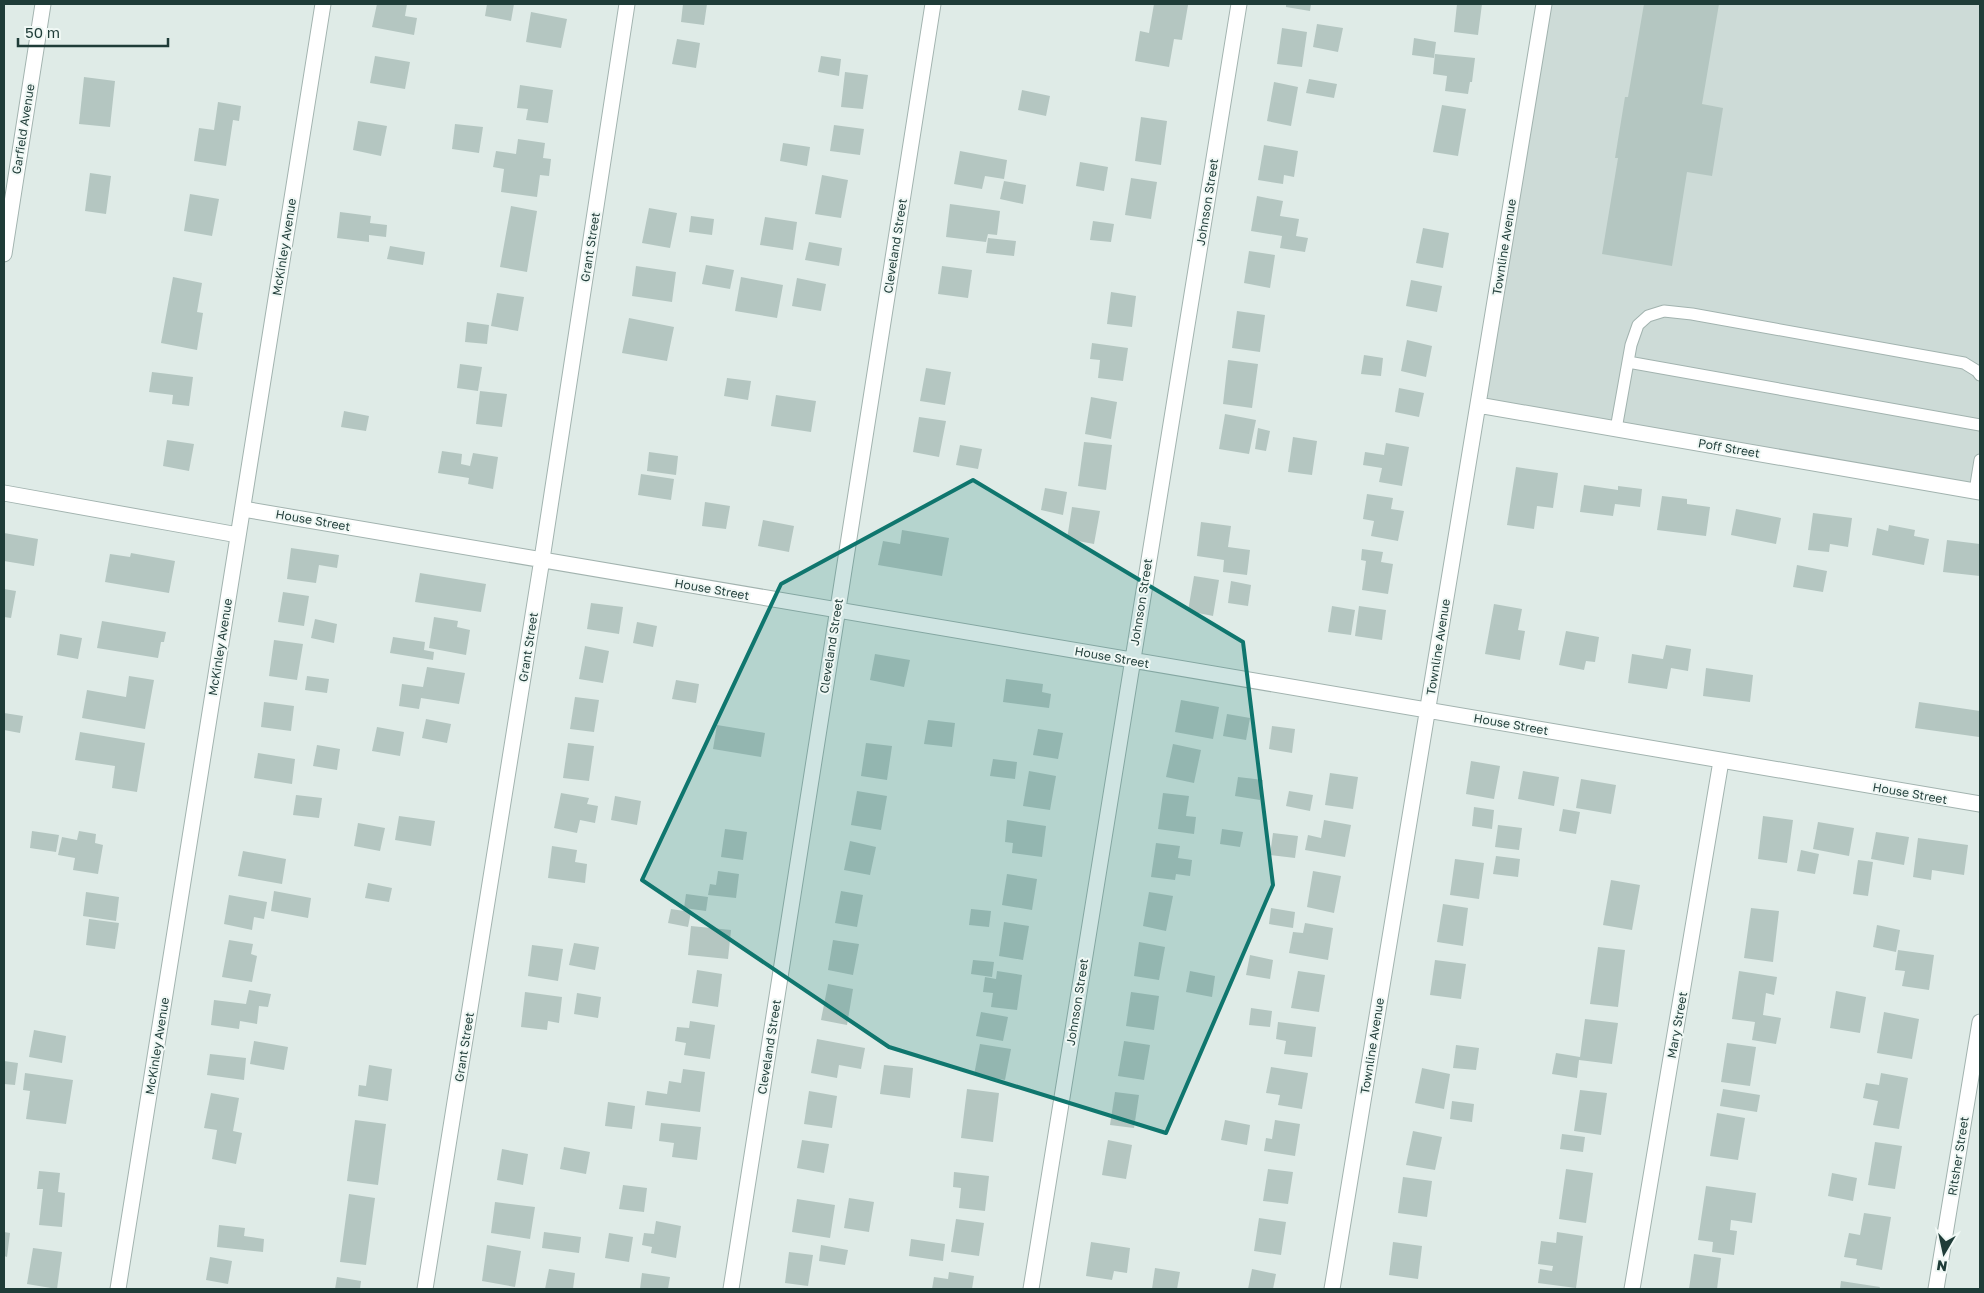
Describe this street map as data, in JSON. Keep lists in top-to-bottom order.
{
  "streets": {
    "street": [
      "Garfield Avenue",
      "Johnson Street",
      "Cleveland Street",
      "McKinley Avenue",
      "Grant Street",
      "Townline Avenue",
      "Poff Street",
      "House Street",
      "Mary Street",
      "Ritsher Street"
    ]
  },
  "crossings": [
    ["Johnson Street", "House Street"],
    ["Cleveland Street", "House Street"],
    ["McKinley Avenue", "House Street"],
    ["Grant Street", "House Street"],
    ["Townline Avenue", "Poff Street"],
    ["Townline Avenue", "House Street"],
    ["House Street", "Mary Street"]
  ],
  "scale_bar": "50 m",
  "north": "bottom"
}
